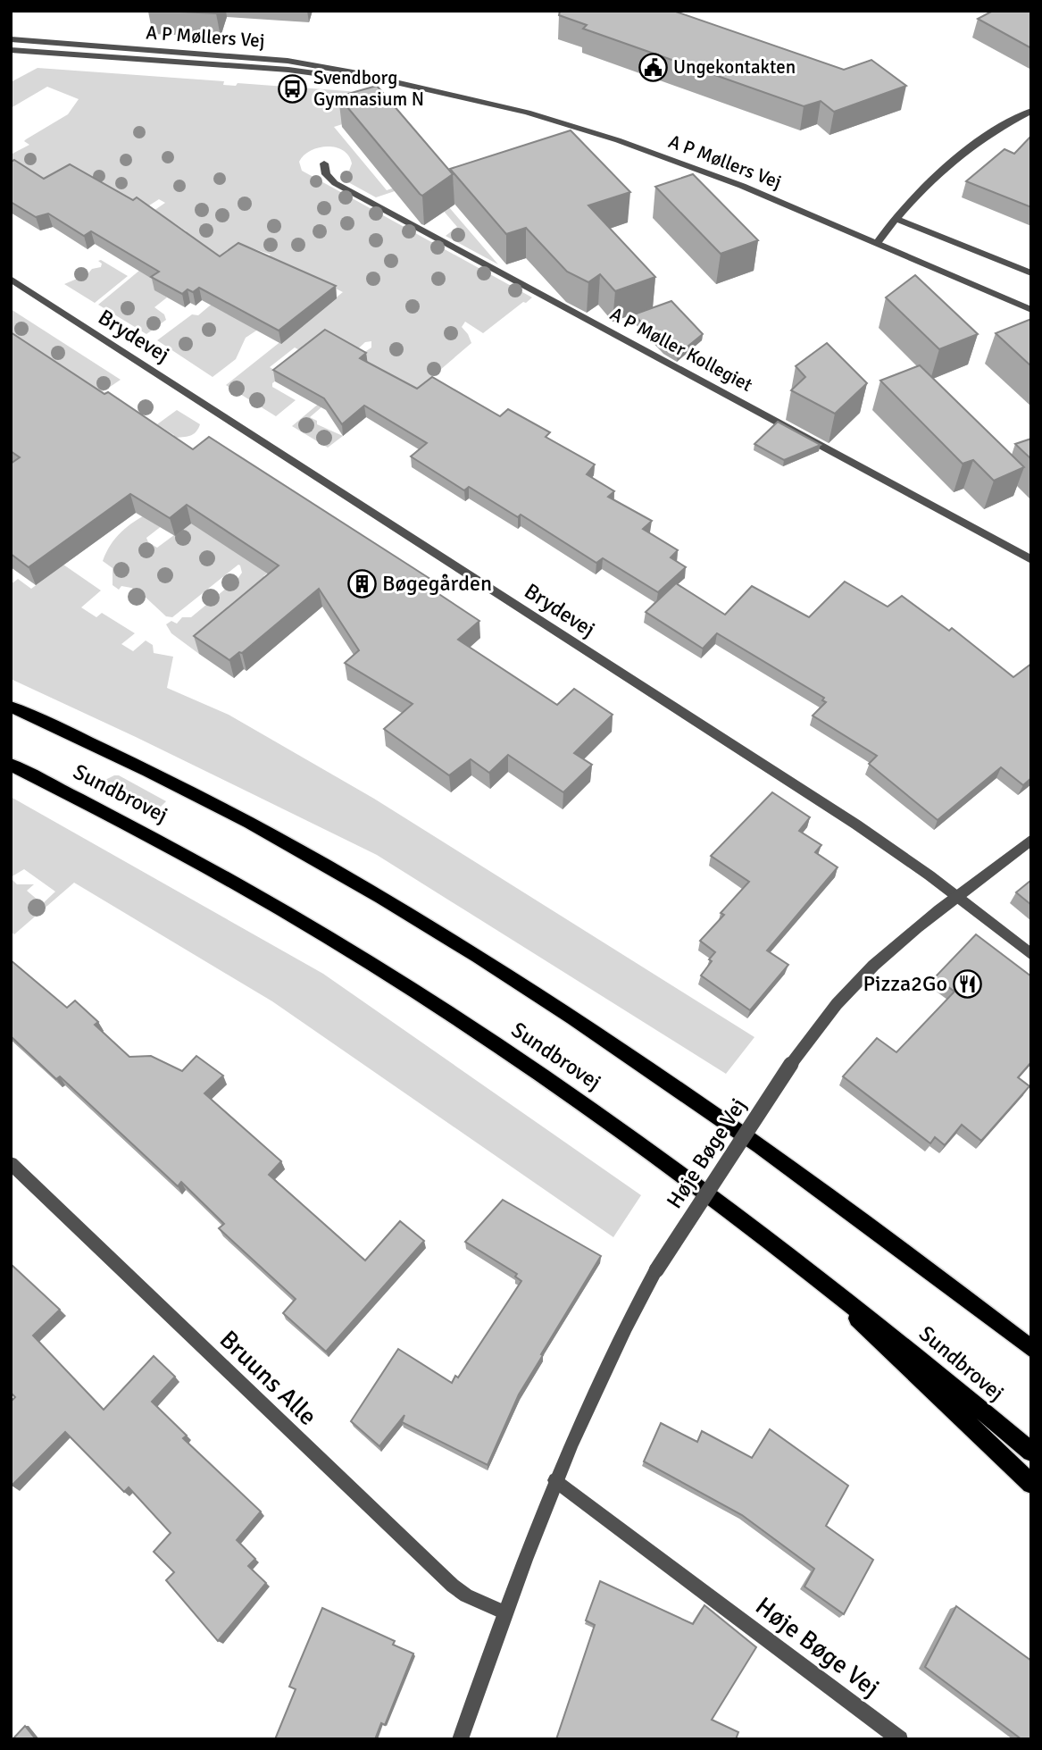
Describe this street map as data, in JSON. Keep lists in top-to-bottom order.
{
  "streets": {
    "main road": ["Sundbrovej"],
    "street": [
      "A P Møllers Vej",
      "Brydevej",
      "A P Møller Kollegiet",
      "Høje Bøge Vej",
      "Bruuns Alle"
    ]
  },
  "crossings": [
    ["Brydevej", "Høje Bøge Vej"],
    ["Høje Bøge Vej", "Bruuns Alle"]
  ],
  "places": {
    "public building": ["Ungekontakten"],
    "bus stop": ["Svendborg Gymnasium N"],
    "building": ["Bøgegården"],
    "restaurant": ["Pizza2Go"]
  }
}
